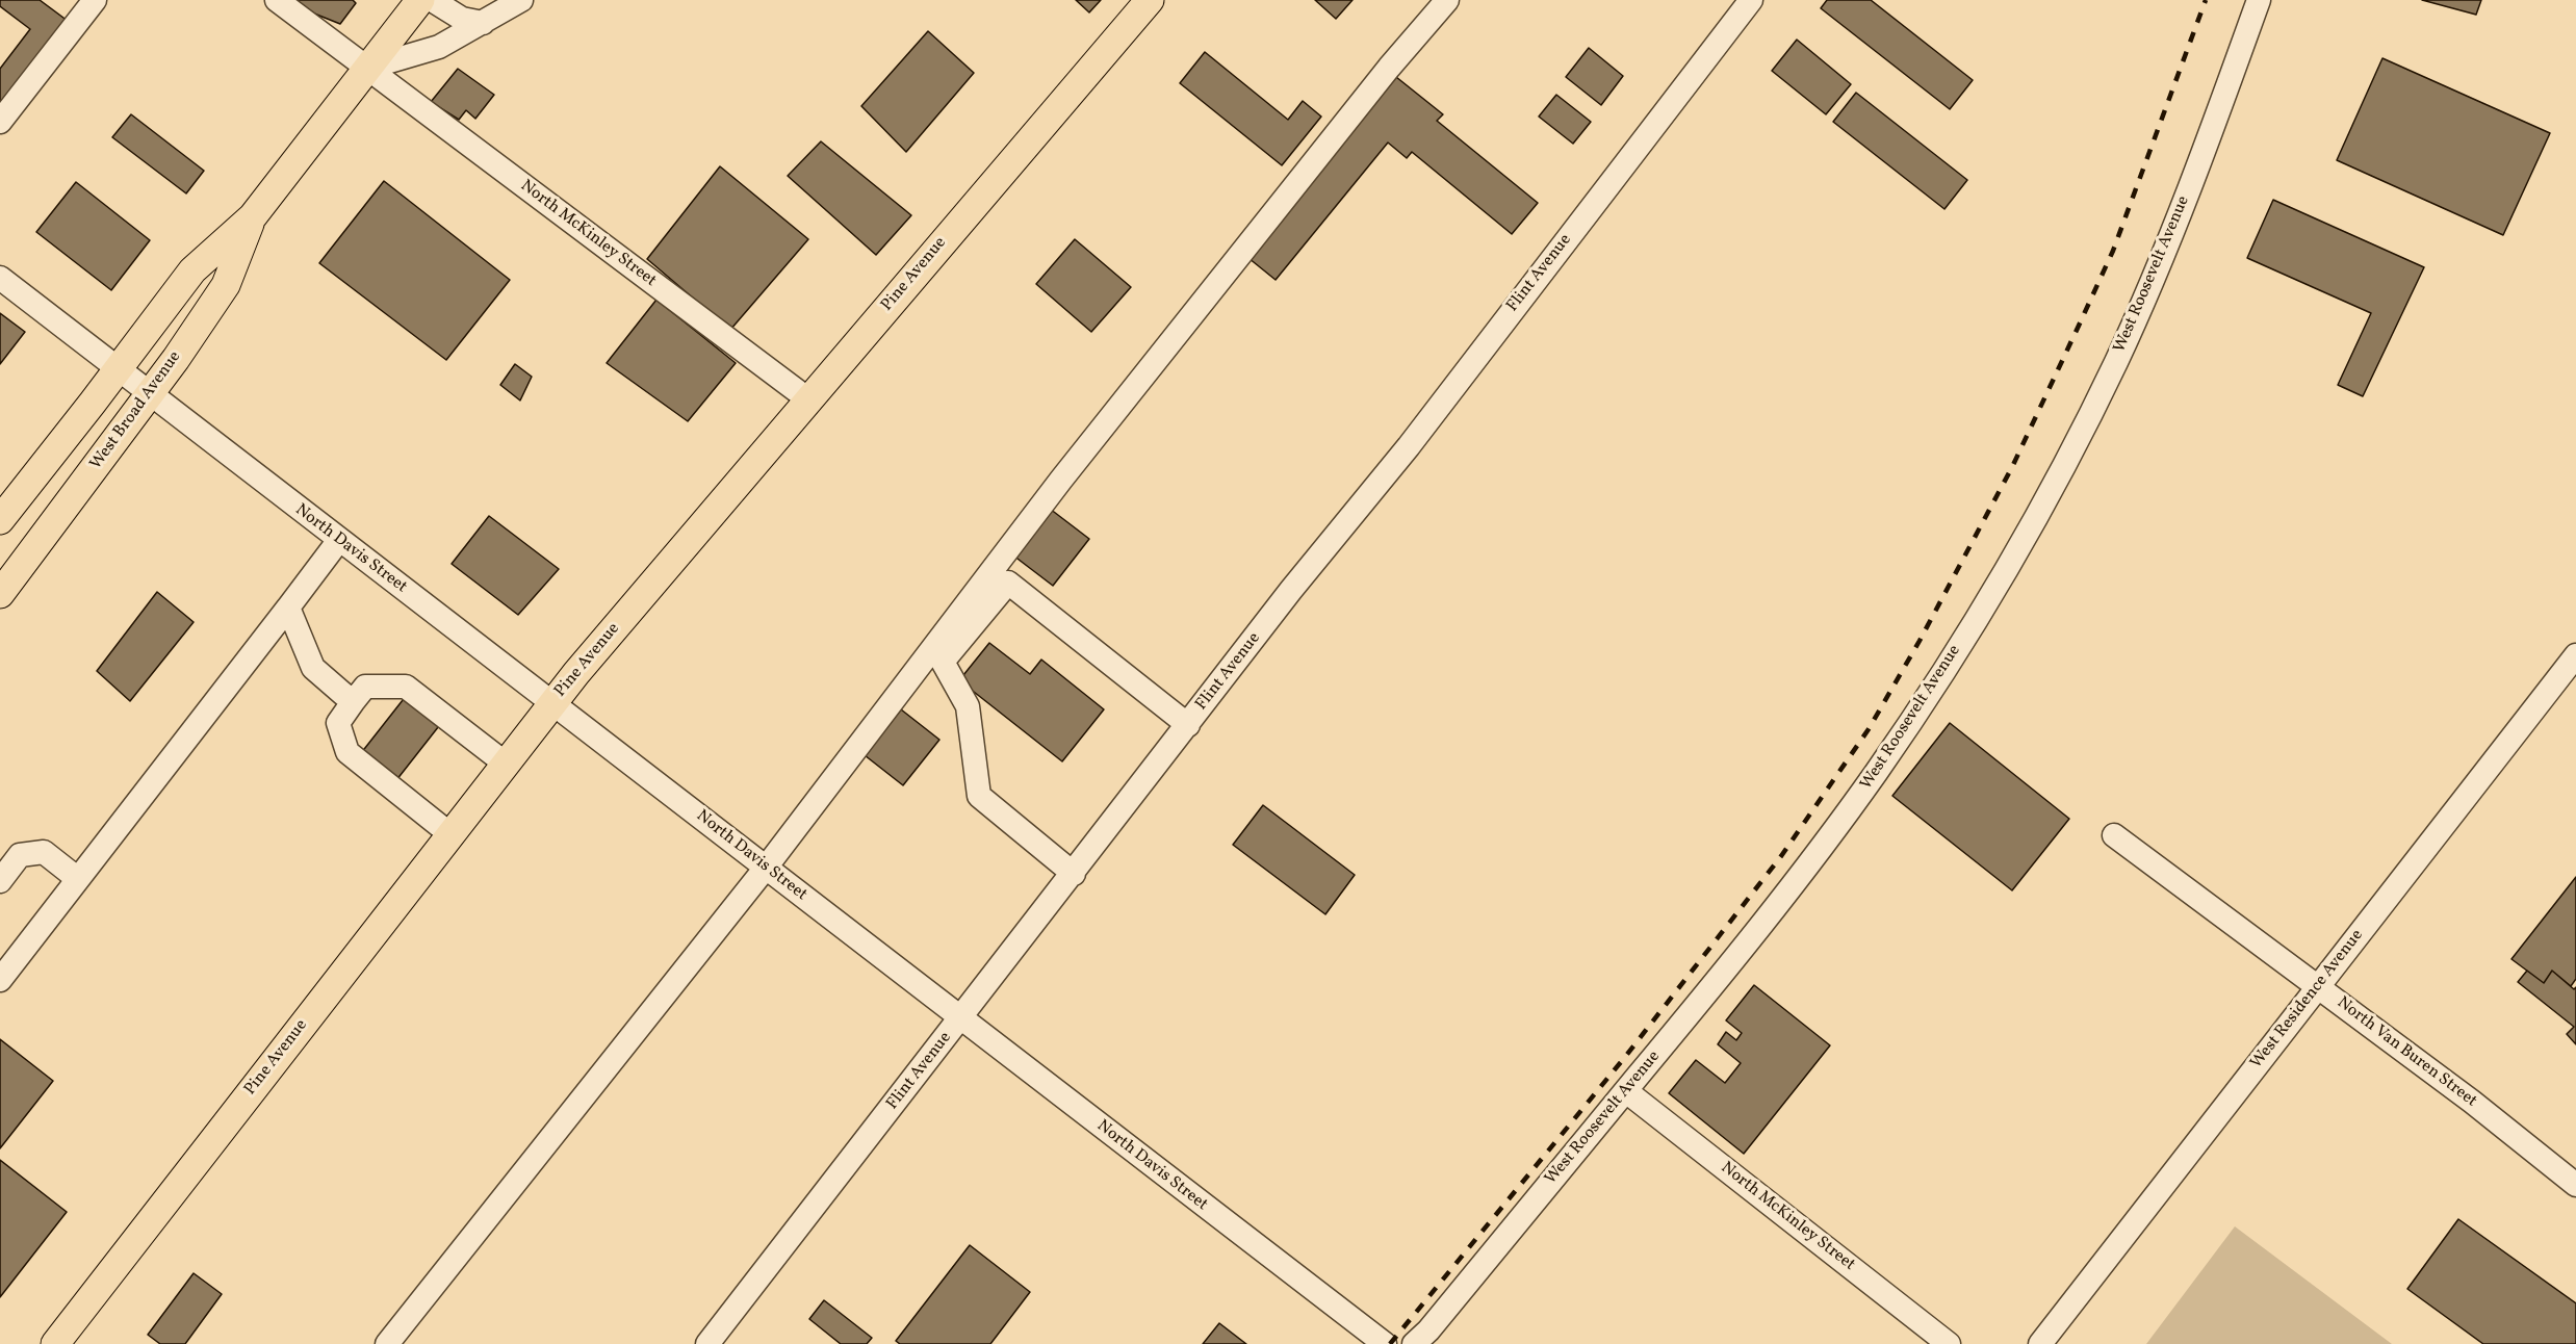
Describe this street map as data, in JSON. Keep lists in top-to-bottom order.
{
  "streets": {
    "main road": ["Pine Avenue", "West Broad Avenue"],
    "street": [
      "North McKinley Street",
      "Flint Avenue",
      "West Roosevelt Avenue",
      "North Davis Street",
      "West Residence Avenue",
      "North Van Buren Street"
    ]
  },
  "crossings": [
    ["North McKinley Street", "Pine Avenue"],
    ["North McKinley Street", "West Roosevelt Avenue"],
    ["North McKinley Street", "West Broad Avenue"],
    ["Flint Avenue", "North Davis Street"],
    ["Pine Avenue", "North Davis Street"],
    ["West Broad Avenue", "North Davis Street"],
    ["West Residence Avenue", "North Van Buren Street"]
  ]
}
